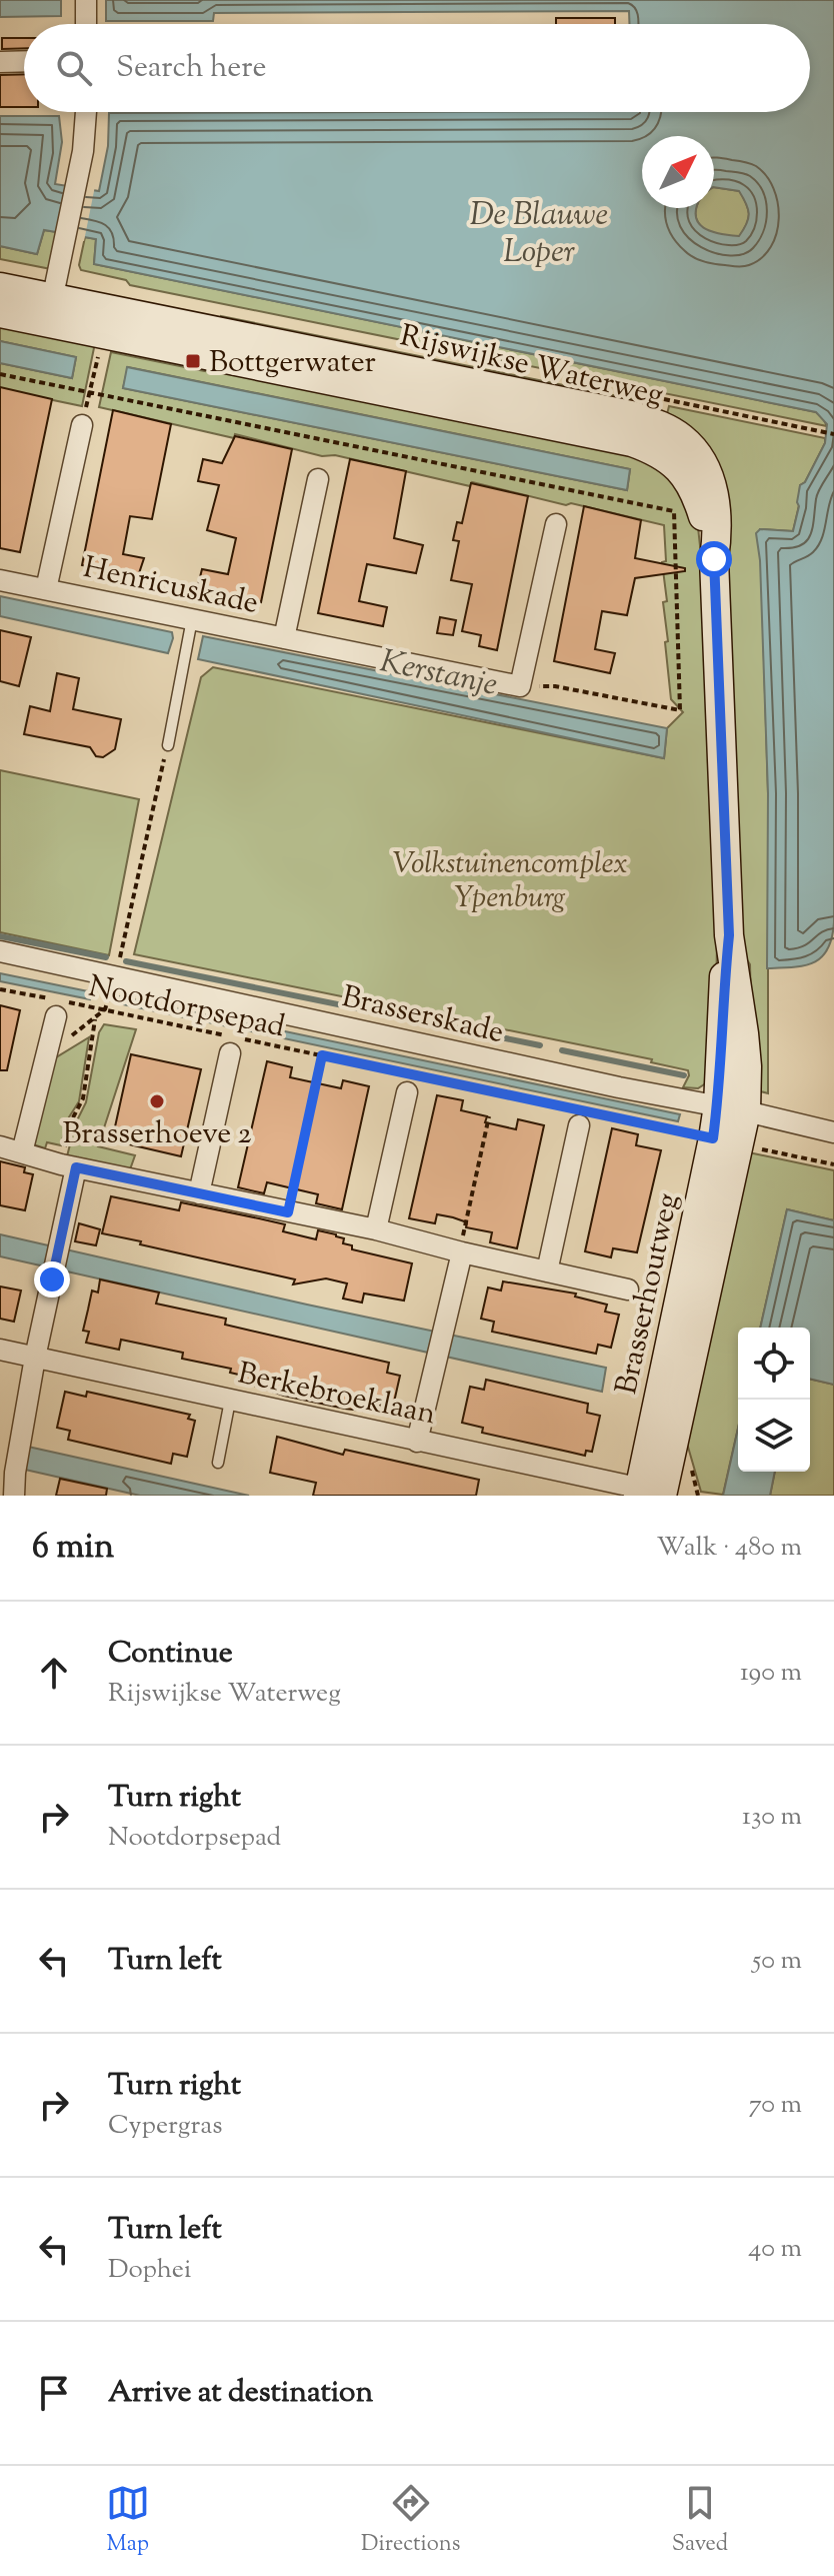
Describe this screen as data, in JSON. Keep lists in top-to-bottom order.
{
  "streets": {
    "main road": ["Rijswijkse Waterweg", "Brasserhoutweg"],
    "street": ["Henricuskade", "Brasserskade", "Berkebroeklaan"],
    "path": ["Nootdorpsepad"]
  },
  "crossings": [
    ["Rijswijkse Waterweg", "Brasserskade"],
    ["Rijswijkse Waterweg", "Brasserhoutweg"],
    ["Nootdorpsepad", "Brasserhoutweg"],
    ["Brasserskade", "Brasserhoutweg"],
    ["Brasserhoutweg", "Berkebroeklaan"]
  ],
  "water": ["De Blauwe Loper", "Kerstanje"],
  "parks": ["Volkstuinencomplex Ypenburg"],
  "places": {
    "transit": ["Bottgerwater"],
    "other": ["Brasserhoeve 2"]
  },
  "north": "top right",
  "page": {
    "search": "Search here",
    "heading": ["6 min", "Walk · 480 m"],
    "list": [
      ["Continue", "Rijswijkse Waterweg", "190 m"],
      ["Turn right", "Nootdorpsepad", "130 m"],
      ["Turn left", "50 m"],
      ["Turn right", "Cypergras", "70 m"],
      ["Turn left", "Dophei", "40 m"],
      "Arrive at destination"
    ],
    "nav": ["Map", "Directions", "Saved"]
  }
}
